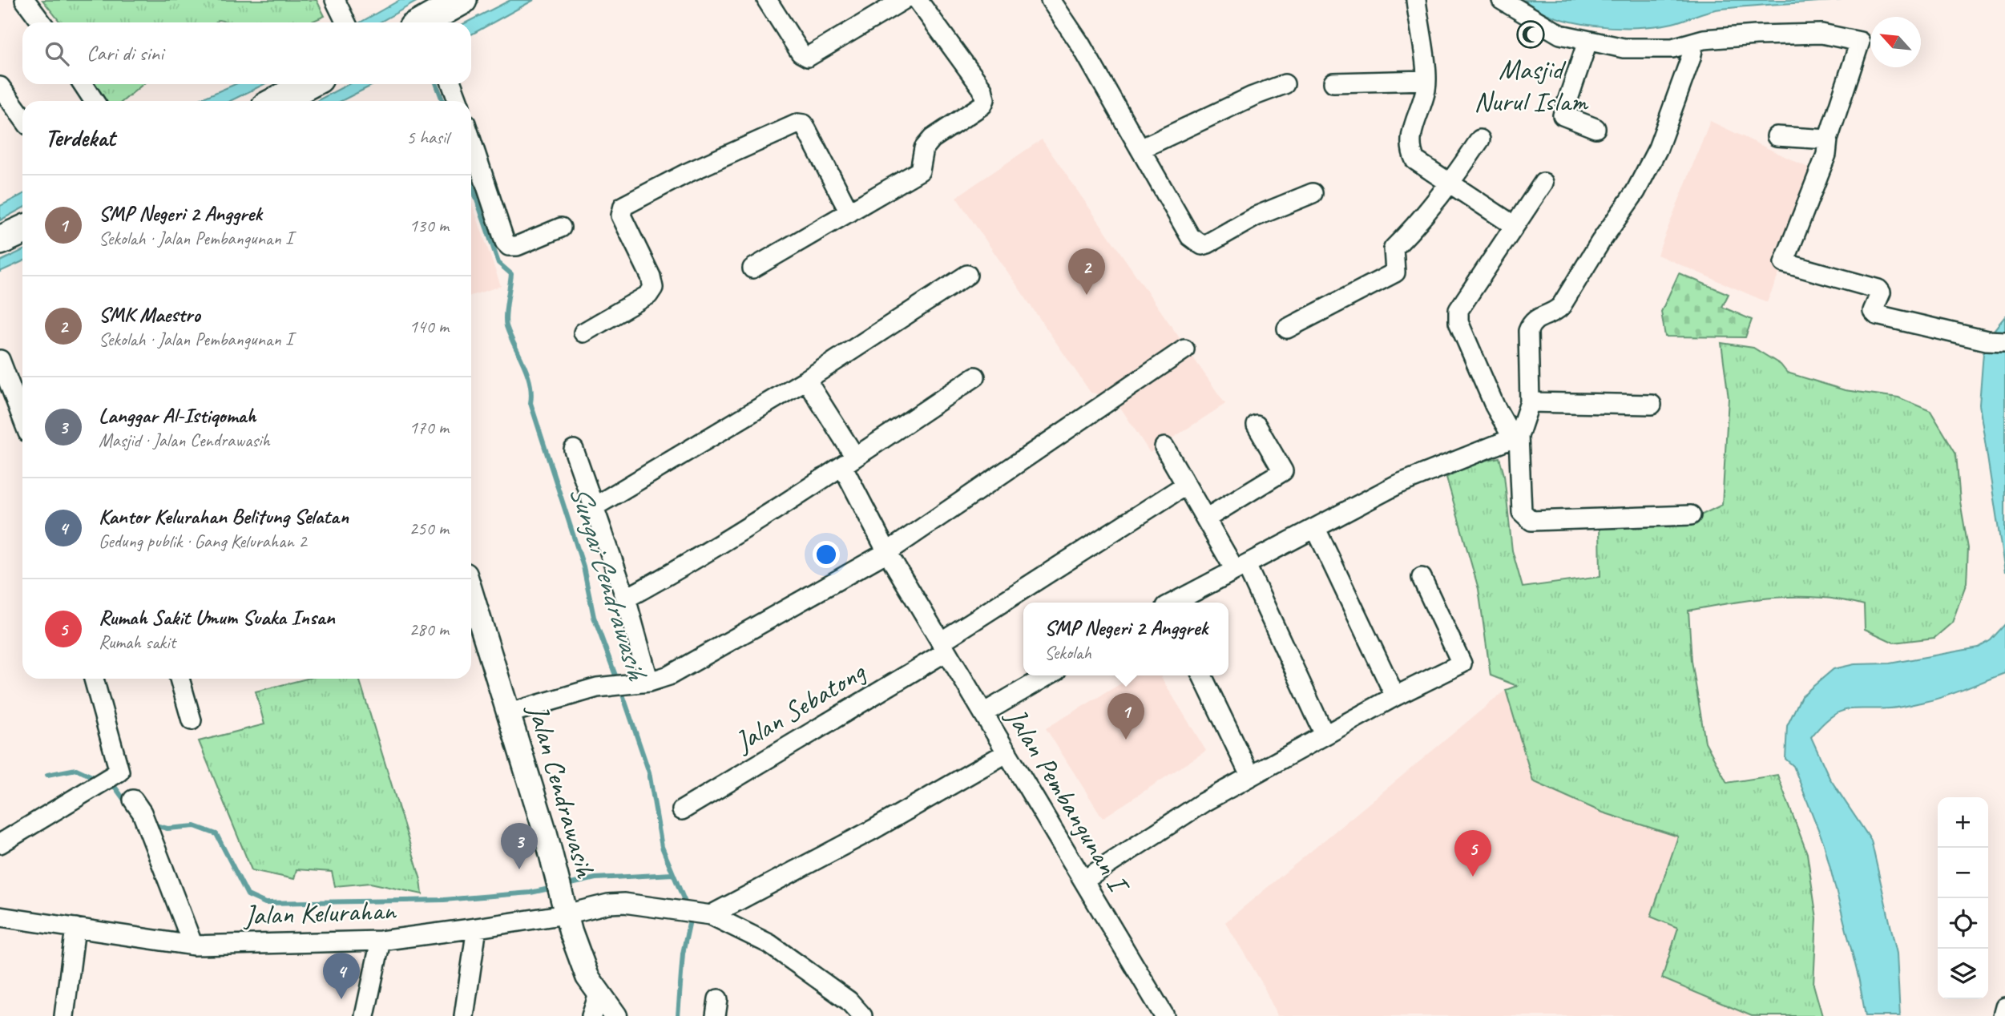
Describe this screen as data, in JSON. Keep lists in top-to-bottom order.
{
  "streets": {
    "street": [
      "Jalan Sebatong",
      "Jalan Cendrawasih",
      "Jalan Pembangunan I",
      "Jalan Kelurahan"
    ]
  },
  "crossings": [
    ["Jalan Sebatong", "Jalan Pembangunan I"],
    ["Jalan Cendrawasih", "Jalan Kelurahan"]
  ],
  "water": ["Sungai Cendrawasih"],
  "places": {
    "mosque": ["Masjid Nurul Islam"]
  },
  "north": "top left",
  "page": {
    "search": "Cari di sini",
    "heading": ["Terdekat", "5 hasil"],
    "list": [
      {
        "mark": "1",
        "name": "SMP Negeri 2 Anggrek",
        "note": "Sekolah · Jalan Pembangunan I",
        "value": "130 m"
      },
      {
        "mark": "2",
        "name": "SMK Maestro",
        "note": "Sekolah · Jalan Pembangunan I",
        "value": "140 m"
      },
      {
        "mark": "3",
        "name": "Langgar Al-Istiqomah",
        "note": "Masjid · Jalan Cendrawasih",
        "value": "170 m"
      },
      {
        "mark": "4",
        "name": "Kantor Kelurahan Belitung Selatan",
        "note": "Gedung publik · Gang Kelurahan 2",
        "value": "250 m"
      },
      {
        "mark": "5",
        "name": "Rumah Sakit Umum Suaka Insan",
        "note": "Rumah sakit",
        "value": "280 m"
      }
    ],
    "pins": [
      "2",
      "1",
      "3",
      "5",
      "4"
    ],
    "popup": ["SMP Negeri 2 Anggrek", "Sekolah"],
    "map_buttons": ["+", "−"]
  }
}
